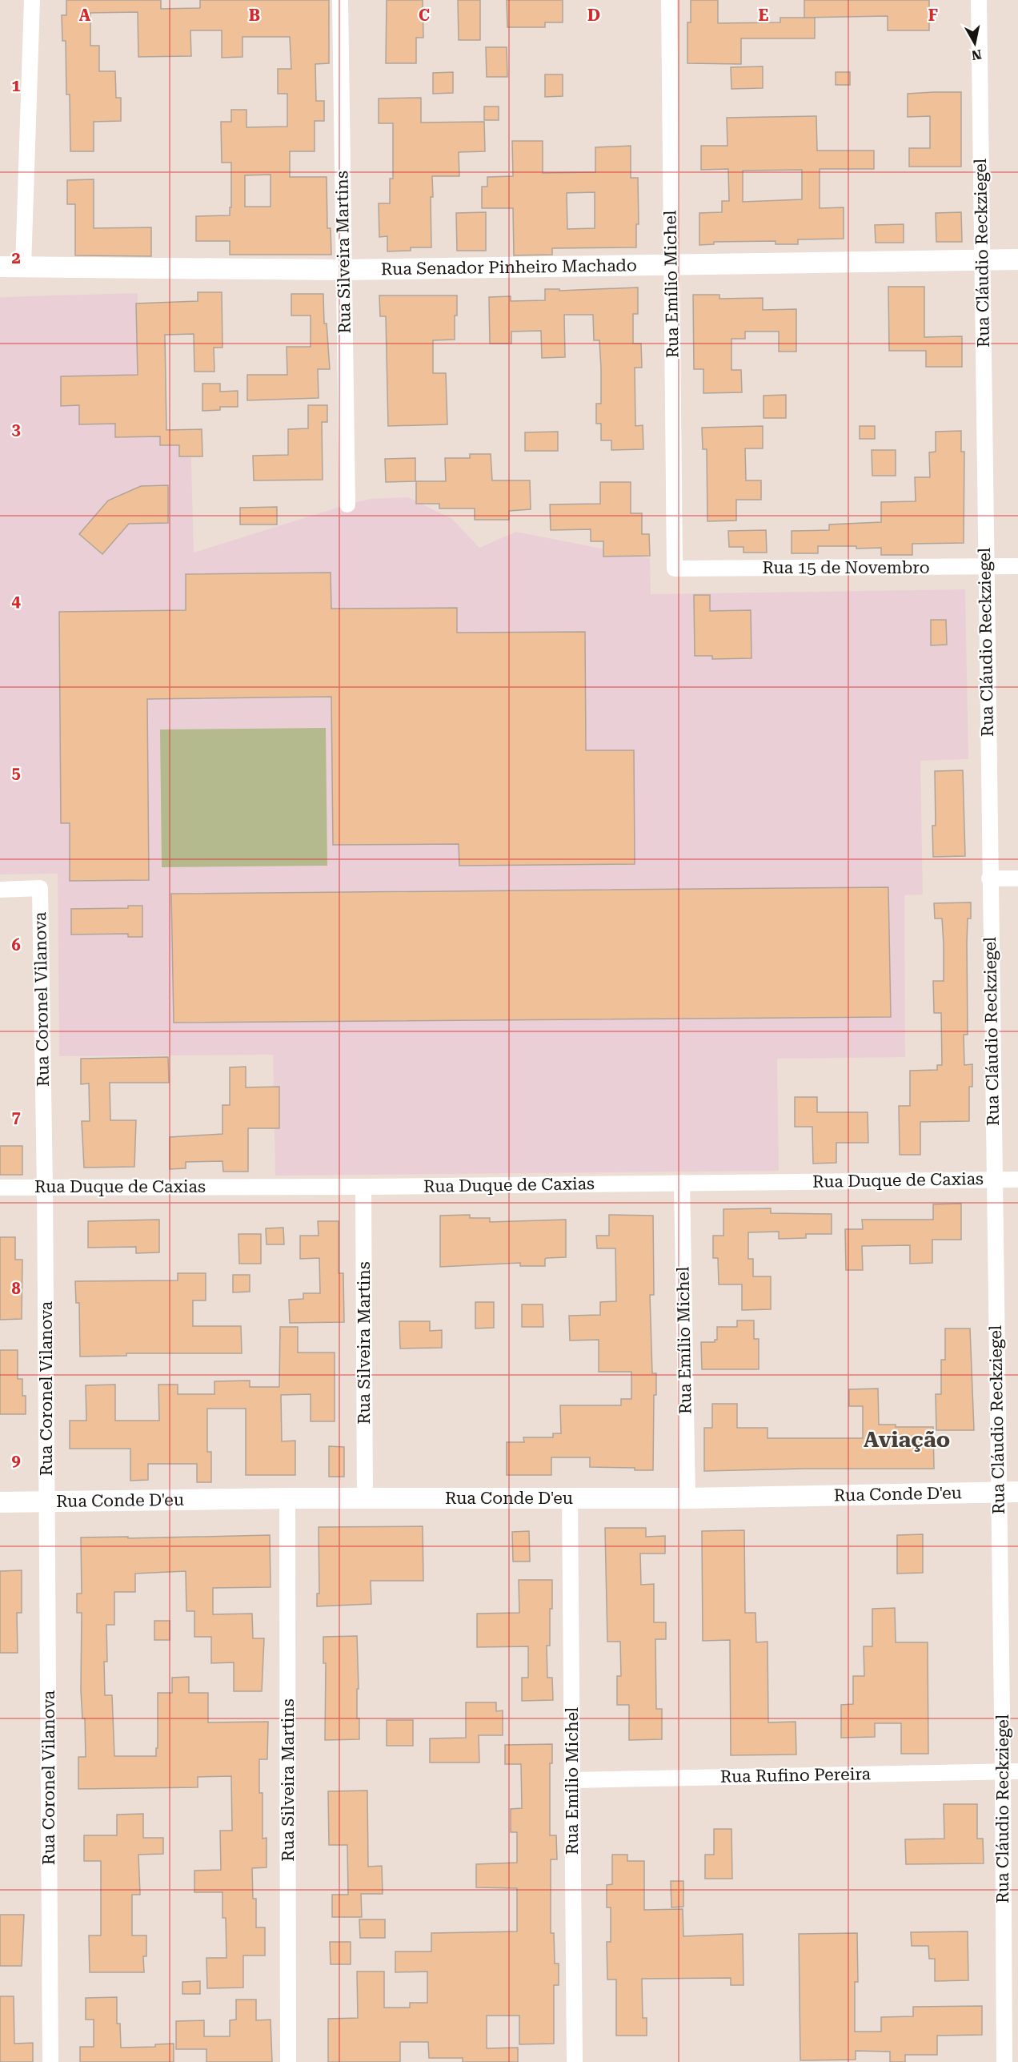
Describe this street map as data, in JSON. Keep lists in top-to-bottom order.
{
  "streets": {
    "street": [
      "Rua Silveira Martins",
      "Rua Cláudio Reckziegel",
      "Rua Senador Pinheiro Machado",
      "Rua Emílio Michel",
      "Rua 15 de Novembro",
      "Rua Coronel Vilanova",
      "Rua Duque de Caxias",
      "Rua Conde D'eu",
      "Rua Rufino Pereira"
    ]
  },
  "crossings": [
    ["Rua Silveira Martins", "Rua Senador Pinheiro Machado"],
    ["Rua Silveira Martins", "Rua Duque de Caxias"],
    ["Rua Silveira Martins", "Rua Conde D'eu"],
    ["Rua Cláudio Reckziegel", "Rua Senador Pinheiro Machado"],
    ["Rua Cláudio Reckziegel", "Rua 15 de Novembro"],
    ["Rua Cláudio Reckziegel", "Rua Duque de Caxias"],
    ["Rua Cláudio Reckziegel", "Rua Conde D'eu"],
    ["Rua Cláudio Reckziegel", "Rua Rufino Pereira"],
    ["Rua Senador Pinheiro Machado", "Rua Emílio Michel"],
    ["Rua Emílio Michel", "Rua 15 de Novembro"],
    ["Rua Emílio Michel", "Rua Duque de Caxias"],
    ["Rua Emílio Michel", "Rua Conde D'eu"],
    ["Rua Emílio Michel", "Rua Rufino Pereira"],
    ["Rua Coronel Vilanova", "Rua Duque de Caxias"],
    ["Rua Coronel Vilanova", "Rua Conde D'eu"]
  ],
  "districts": ["Aviação"],
  "north": "bottom",
  "grid": {
    "columns": [
      "A",
      "B",
      "C",
      "D",
      "E",
      "F"
    ],
    "rows": [
      "1",
      "2",
      "3",
      "4",
      "5",
      "6",
      "7",
      "8",
      "9"
    ]
  }
}
